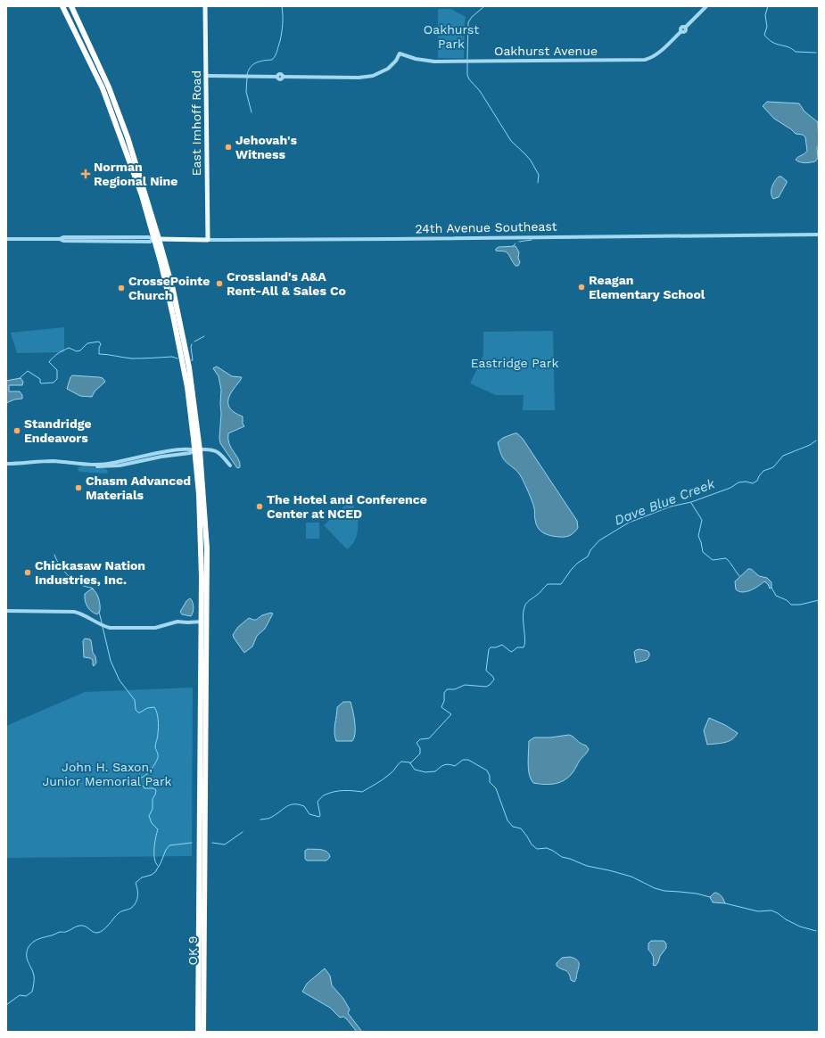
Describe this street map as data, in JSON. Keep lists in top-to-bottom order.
{
  "streets": {
    "highway": ["OK 9"],
    "main road": ["East Imhoff Road", "24th Avenue Southeast"],
    "street": ["Oakhurst Avenue"]
  },
  "crossings": [
    ["Oakhurst Avenue", "East Imhoff Road"],
    ["East Imhoff Road", "24th Avenue Southeast"],
    ["24th Avenue Southeast", "OK 9"]
  ],
  "water": ["Dave Blue Creek"],
  "parks": ["Oakhurst Park", "Eastridge Park", "John H. Saxon, Junior Memorial Park"],
  "places": {
    "other": [
      "Jehovah's Witness",
      "Crossland's A&A Rent-All & Sales Co",
      "Reagan Elementary School",
      "CrossePointe Church",
      "Standridge Endeavors",
      "Chasm Advanced Materials",
      "The Hotel and Conference Center at NCED",
      "Chickasaw Nation Industries, Inc."
    ],
    "health": ["Norman Regional Nine"]
  }
}
